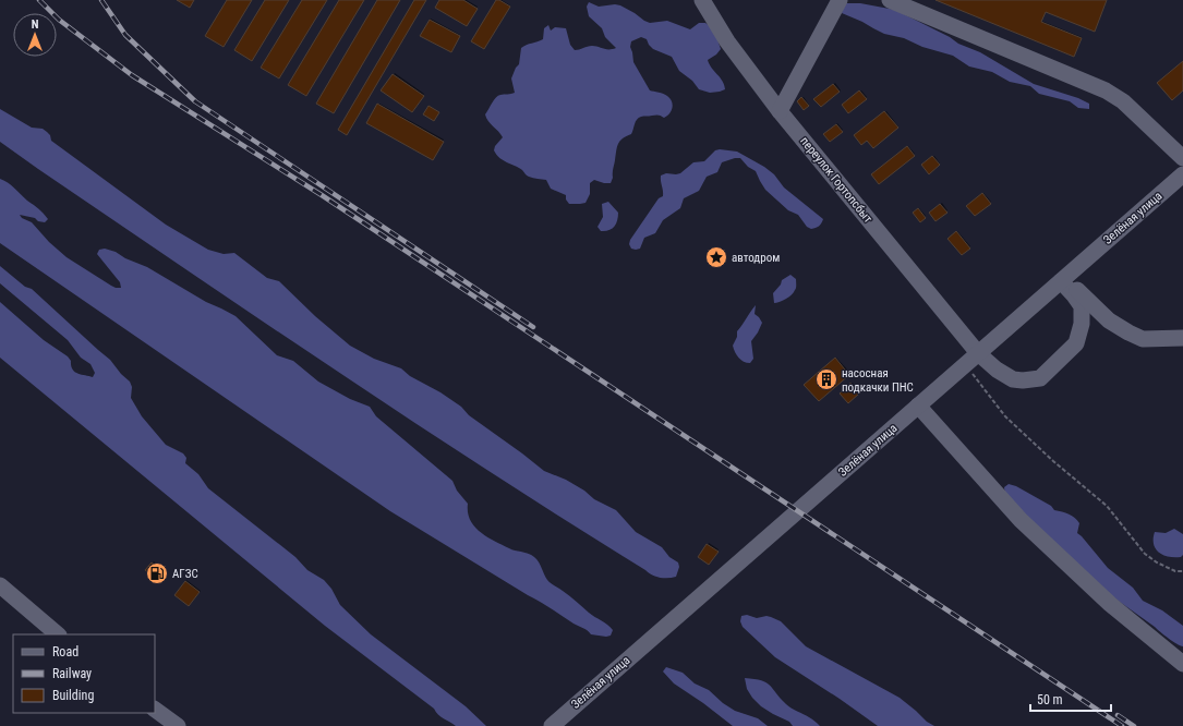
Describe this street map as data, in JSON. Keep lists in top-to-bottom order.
{
  "streets": {
    "street": ["переулок Гортопсбыт", "Зелёная улица"]
  },
  "crossings": [
    ["переулок Гортопсбыт", "Зелёная улица"]
  ],
  "places": {
    "place": ["автодром"],
    "building": ["насосная подкачки ПНС"],
    "fuel station": ["АГЗС"]
  },
  "legend": ["Road", "Railway", "Building"],
  "scale_bar": "50 m",
  "north": "top"
}
